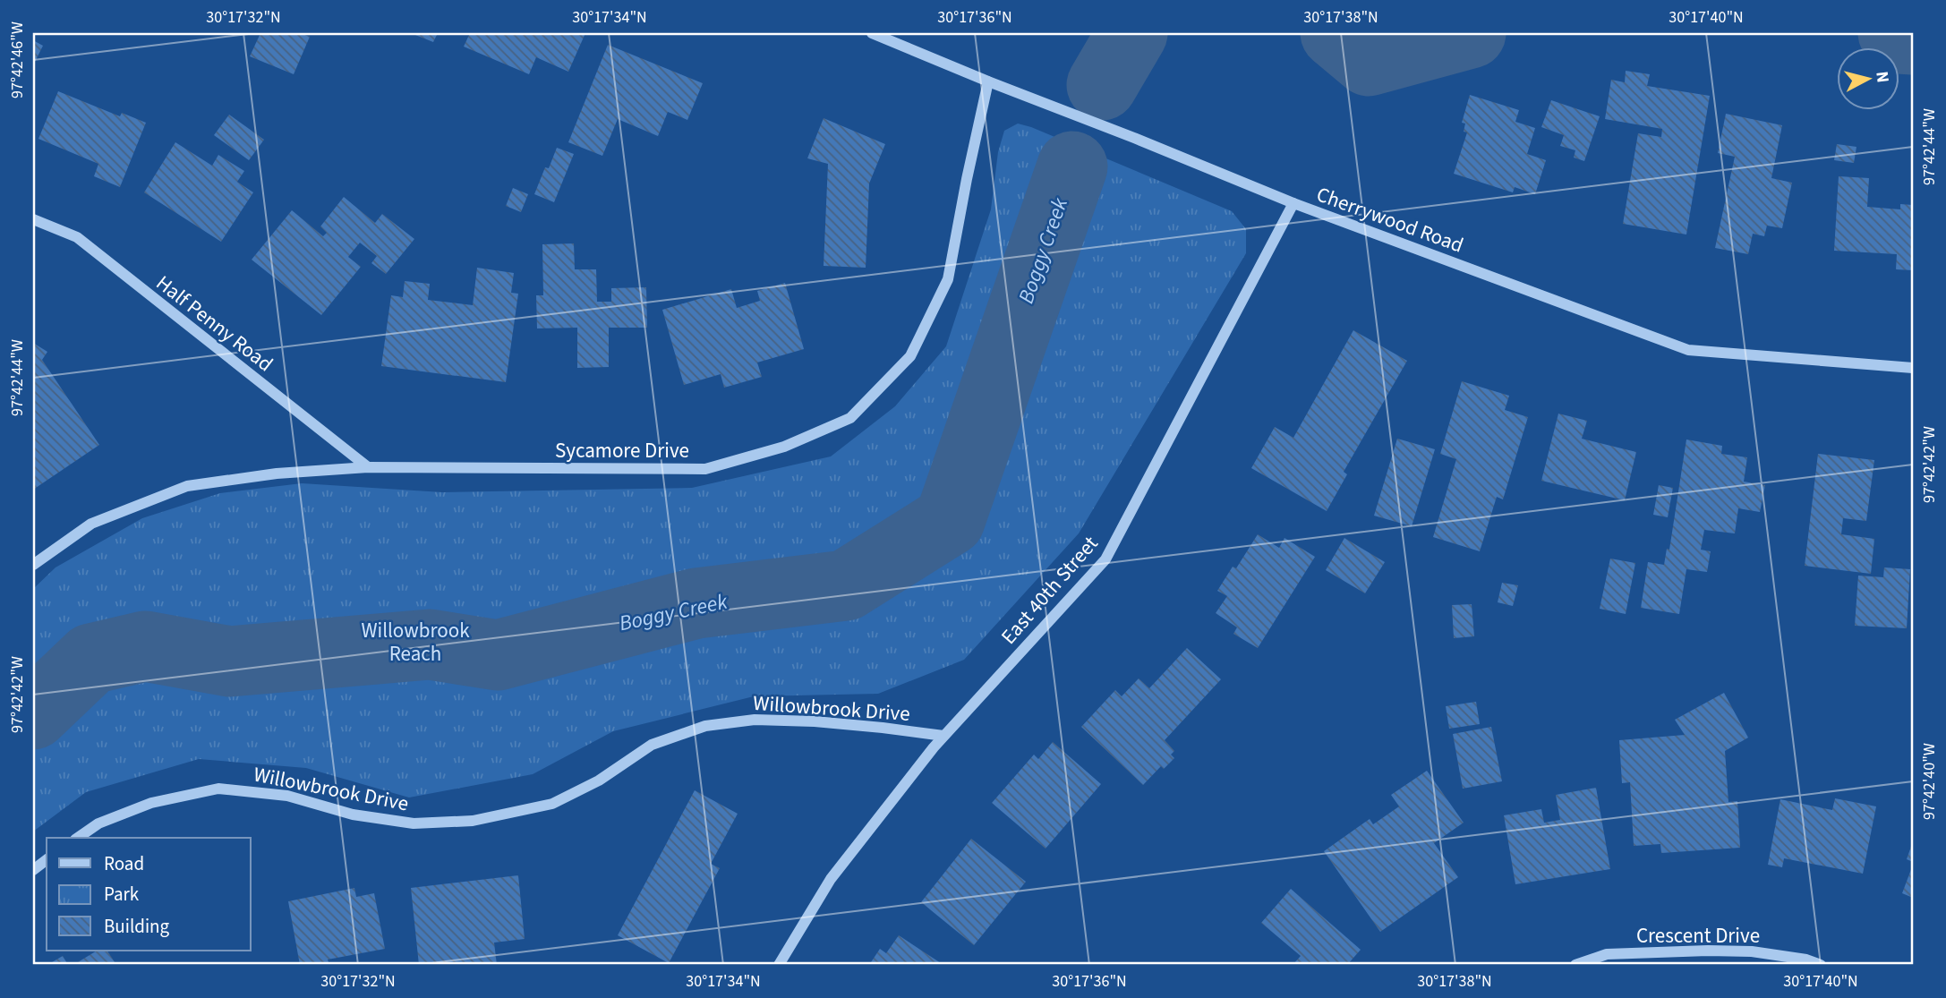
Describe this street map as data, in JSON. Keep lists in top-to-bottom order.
{
  "streets": {
    "street": [
      "Cherrywood Road",
      "Half Penny Road",
      "Sycamore Drive",
      "East 40th Street",
      "Willowbrook Drive",
      "Crescent Drive"
    ]
  },
  "crossings": [
    ["Cherrywood Road", "Sycamore Drive"],
    ["Cherrywood Road", "East 40th Street"],
    ["Half Penny Road", "Sycamore Drive"],
    ["East 40th Street", "Willowbrook Drive"]
  ],
  "water": ["Boggy Creek"],
  "parks": ["Willowbrook Reach"],
  "legend": ["Road", "Park", "Building"],
  "north": "right",
  "coordinates": [
    "30°17'32\"N",
    "30°17'34\"N",
    "30°17'36\"N",
    "30°17'38\"N",
    "30°17'40\"N",
    "97°42'46\"W",
    "97°42'44\"W",
    "97°42'42\"W",
    "97°42'40\"W"
  ]
}
